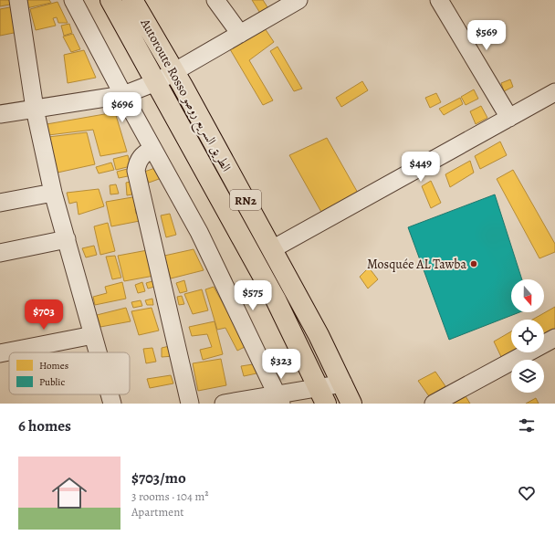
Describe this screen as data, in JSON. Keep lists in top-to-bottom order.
{
  "streets": {
    "highway": ["Autoroute Rosso الطريق السريع روصو", "RN2"]
  },
  "places": ["Mosquée AL Tawba"],
  "legend": ["Homes", "Public"],
  "north": "bottom",
  "page": {
    "price": [
      "$569",
      "$696",
      "$449",
      "$575",
      "$703",
      "$323"
    ],
    "heading": "6 homes",
    "list": [
      {
        "name": "$703/mo",
        "note": "3 rooms · 104 m² · Apartment"
      }
    ]
  }
}
